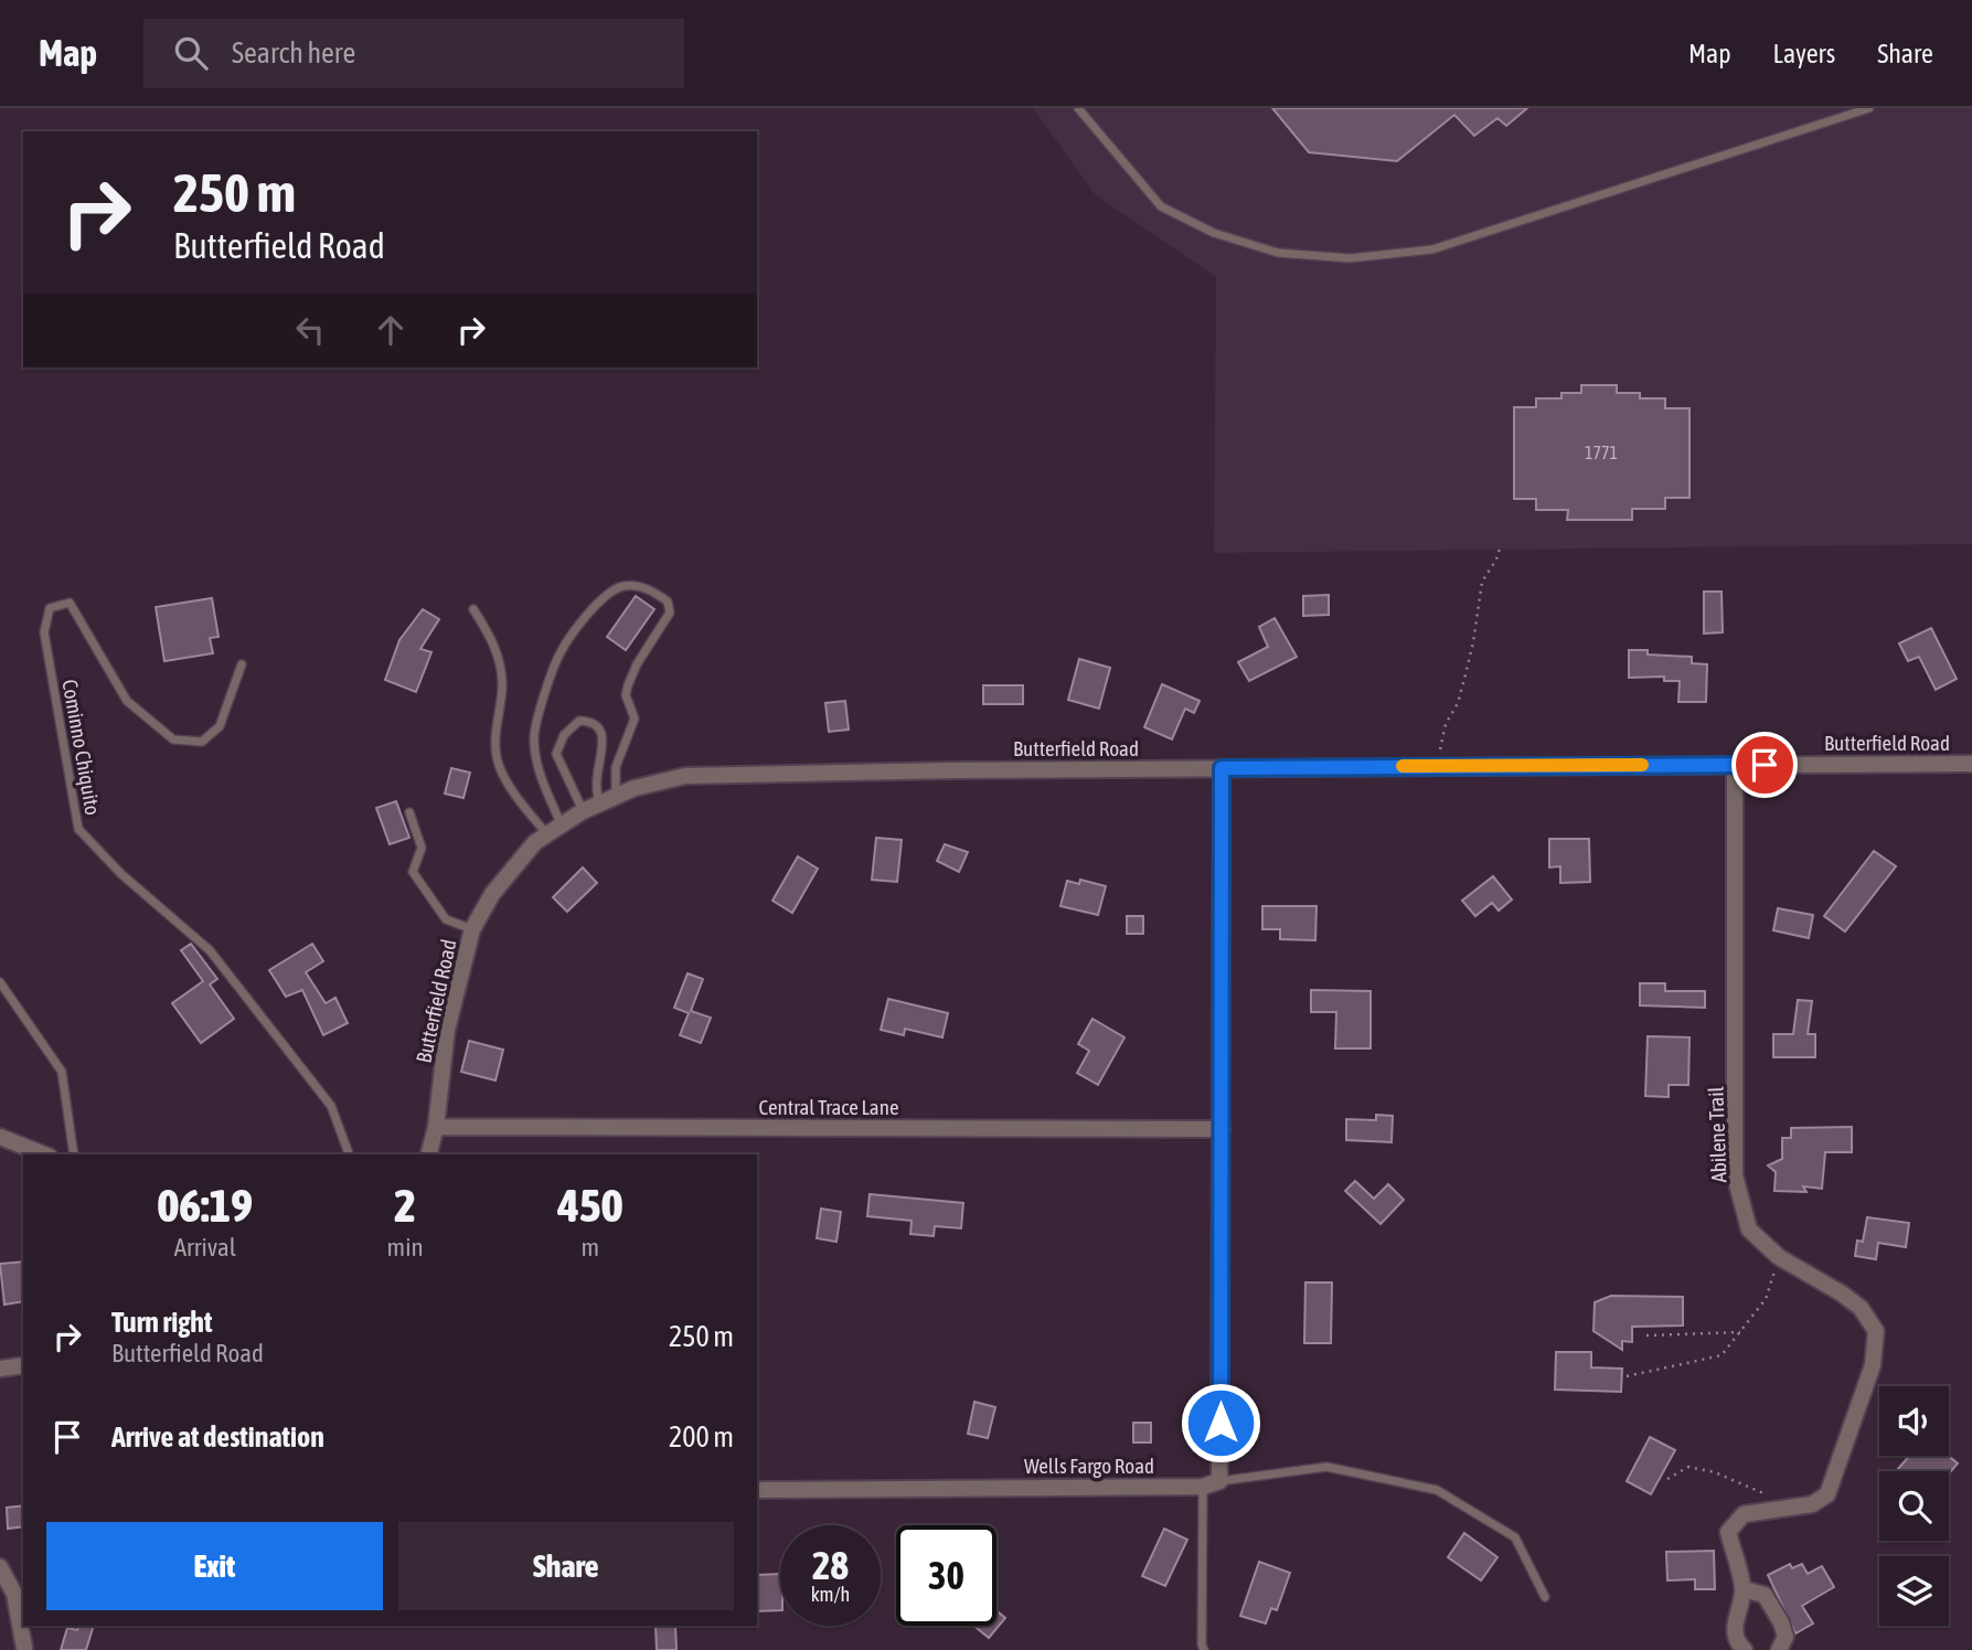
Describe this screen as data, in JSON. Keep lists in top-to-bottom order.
{
  "streets": {
    "street": [
      "Butterfield Road",
      "Central Trace Lane",
      "Abilene Trail",
      "Wells Fargo Road"
    ],
    "lane": ["Cominno Chiquito"]
  },
  "crossings": [
    ["Butterfield Road", "Central Trace Lane"],
    ["Butterfield Road", "Abilene Trail"]
  ],
  "house_numbers": ["1771"],
  "page": {
    "header": "Map",
    "search": "Search here",
    "nav": ["Map", "Layers", "Share"],
    "turn": ["250 m", "Butterfield Road"],
    "eta": [
      "06:19",
      "Arrival",
      "2",
      "min",
      "450",
      "m"
    ],
    "list": [
      {
        "name": "Turn right",
        "note": "Butterfield Road",
        "value": "250 m"
      },
      {
        "name": "Arrive at destination",
        "value": "200 m"
      }
    ],
    "buttons": ["Exit", "Share"],
    "speed": "28 km/h",
    "limit": "30"
  }
}
